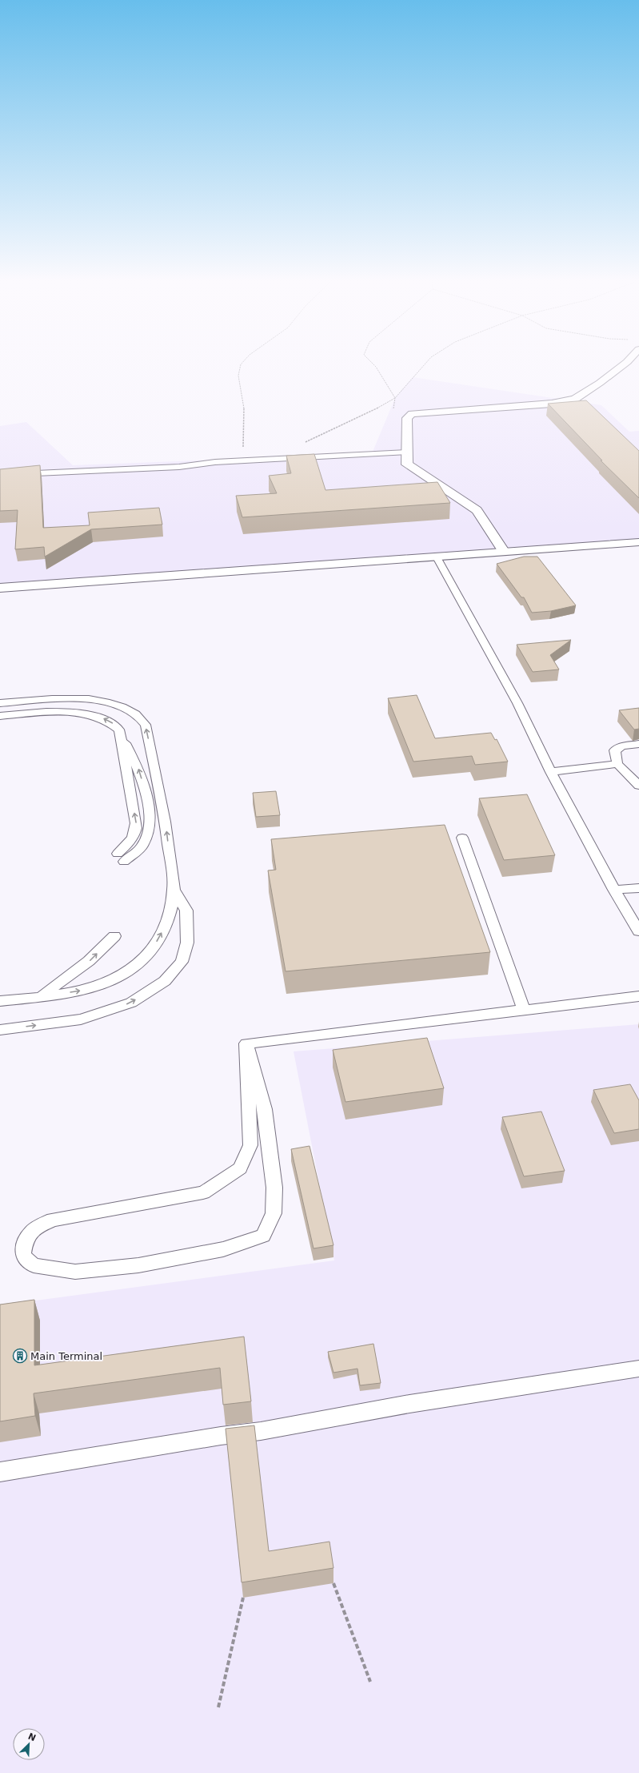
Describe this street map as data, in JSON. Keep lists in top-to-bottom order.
{
  "places": {
    "building": ["Main Terminal"]
  },
  "north": "top right"
}
